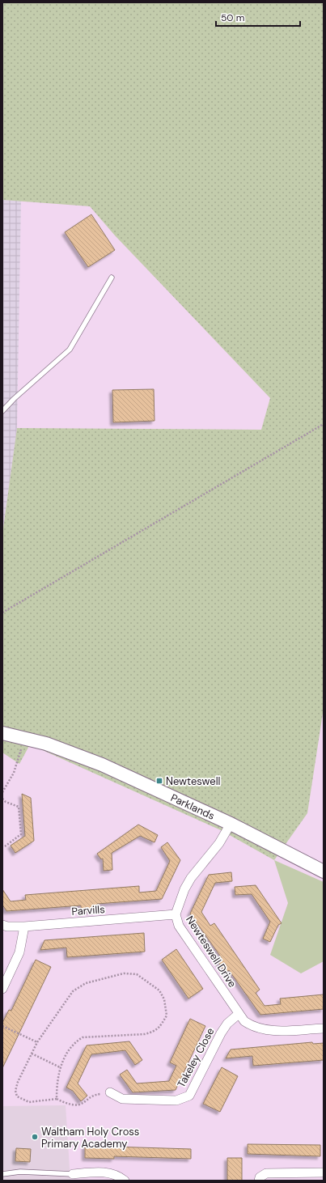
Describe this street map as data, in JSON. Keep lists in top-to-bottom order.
{
  "streets": {
    "street": [
      "Parklands",
      "Parvills",
      "Newteswell Drive",
      "Takeley Close"
    ]
  },
  "crossings": [
    ["Parklands", "Newteswell Drive"],
    ["Parvills", "Newteswell Drive"],
    ["Newteswell Drive", "Takeley Close"]
  ],
  "places": {
    "transit": ["Newteswell"],
    "other": ["Waltham Holy Cross Primary Academy"]
  },
  "scale_bar": "50 m"
}
